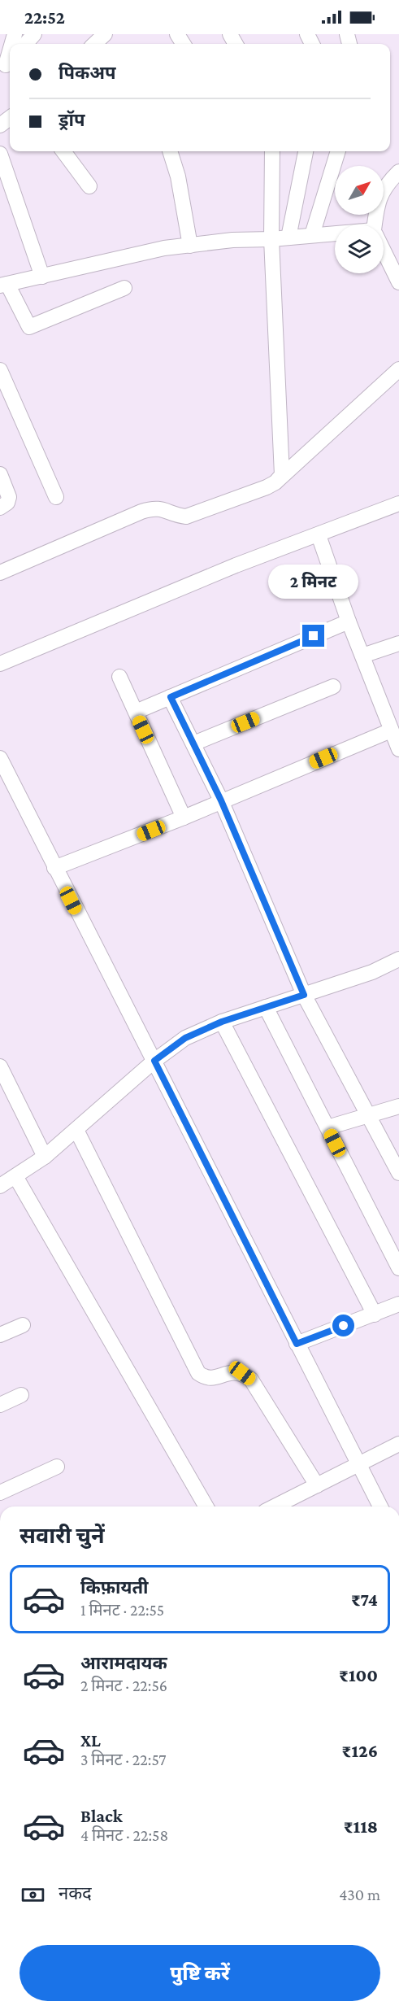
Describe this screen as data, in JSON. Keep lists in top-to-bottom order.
{
  "north": "top right",
  "page": {
    "status": "22:52",
    "banner": ["पिकअप", "ड्रॉप"],
    "bubble": "2 मिनट",
    "heading": "सवारी चुनें",
    "list": [
      {
        "name": "किफ़ायती",
        "note": "1 मिनट · 22:55",
        "value": "₹74"
      },
      {
        "name": "आरामदायक",
        "note": "2 मिनट · 22:56",
        "value": "₹100"
      },
      {
        "name": "XL",
        "note": "3 मिनट · 22:57",
        "value": "₹126"
      },
      {
        "name": "Black",
        "note": "4 मिनट · 22:58",
        "value": "₹118"
      }
    ],
    "pay": ["नकद", "430 m"],
    "buttons": "पुष्टि करें"
  }
}
